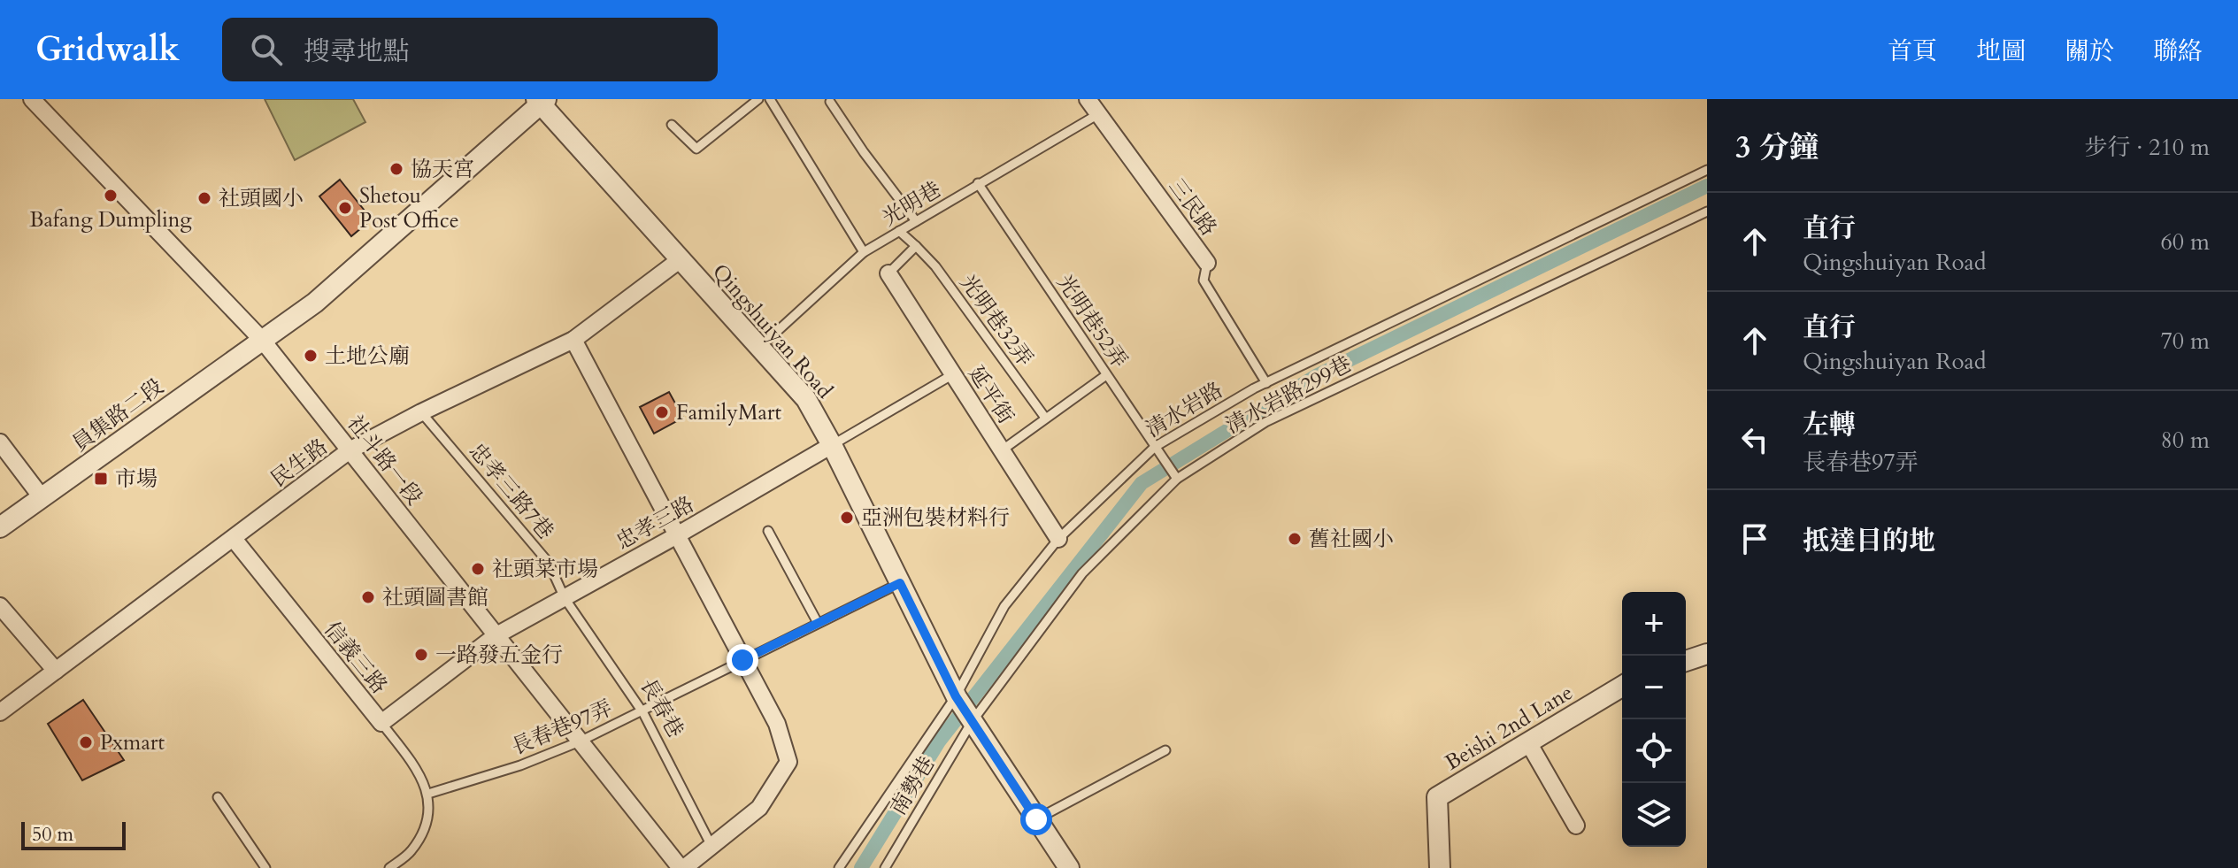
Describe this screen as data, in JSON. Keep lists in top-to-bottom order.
{
  "streets": {
    "street": [
      "三民路",
      "Qingshuiyan Road",
      "延平街",
      "員集路二段",
      "社斗路一段",
      "民生路",
      "忠孝三路",
      "信義三路",
      "Beishi 2nd Lane"
    ],
    "lane": [
      "光明巷",
      "光明巷32弄",
      "光明巷52弄",
      "清水岩路299巷",
      "清水岩路",
      "忠孝三路7巷",
      "長春巷",
      "長春巷97弄",
      "南勢巷"
    ]
  },
  "crossings": [
    ["光明巷", "三民路"],
    ["光明巷", "光明巷32弄"],
    ["光明巷", "光明巷52弄"],
    ["光明巷", "Qingshuiyan Road"],
    ["三民路", "清水岩路"],
    ["光明巷52弄", "清水岩路299巷"],
    ["光明巷52弄", "清水岩路"],
    ["Qingshuiyan Road", "清水岩路299巷"],
    ["Qingshuiyan Road", "清水岩路"],
    ["Qingshuiyan Road", "員集路二段"],
    ["Qingshuiyan Road", "民生路"],
    ["Qingshuiyan Road", "忠孝三路"],
    ["Qingshuiyan Road", "長春巷97弄"],
    ["Qingshuiyan Road", "南勢巷"],
    ["延平街", "清水岩路"],
    ["清水岩路299巷", "南勢巷"],
    ["員集路二段", "社斗路一段"],
    ["社斗路一段", "民生路"],
    ["社斗路一段", "忠孝三路"],
    ["社斗路一段", "信義三路"],
    ["社斗路一段", "長春巷97弄"],
    ["民生路", "忠孝三路7巷"],
    ["民生路", "信義三路"],
    ["忠孝三路7巷", "忠孝三路"],
    ["忠孝三路7巷", "長春巷"],
    ["忠孝三路", "信義三路"],
    ["忠孝三路", "長春巷"],
    ["長春巷", "長春巷97弄"]
  ],
  "places": {
    "other": [
      "協天宮",
      "Bafang Dumpling",
      "社頭國小",
      "Shetou Post Office",
      "土地公廟",
      "FamilyMart",
      "亞洲包裝材料行",
      "舊社國小",
      "社頭菜市場",
      "社頭圖書館",
      "一路發五金行",
      "Pxmart"
    ],
    "transit": ["市場"]
  },
  "scale_bar": "50 m",
  "page": {
    "header": "Gridwalk",
    "search": "搜尋地點",
    "nav": [
      "首頁",
      "地圖",
      "關於",
      "聯絡"
    ],
    "heading": ["3 分鐘", "步行 · 210 m"],
    "list": [
      ["直行", "Qingshuiyan Road", "60 m"],
      ["直行", "Qingshuiyan Road", "70 m"],
      ["左轉", "長春巷97弄", "80 m"],
      "抵達目的地"
    ],
    "map_buttons": ["+", "−"],
    "scale": "50 m"
  }
}
